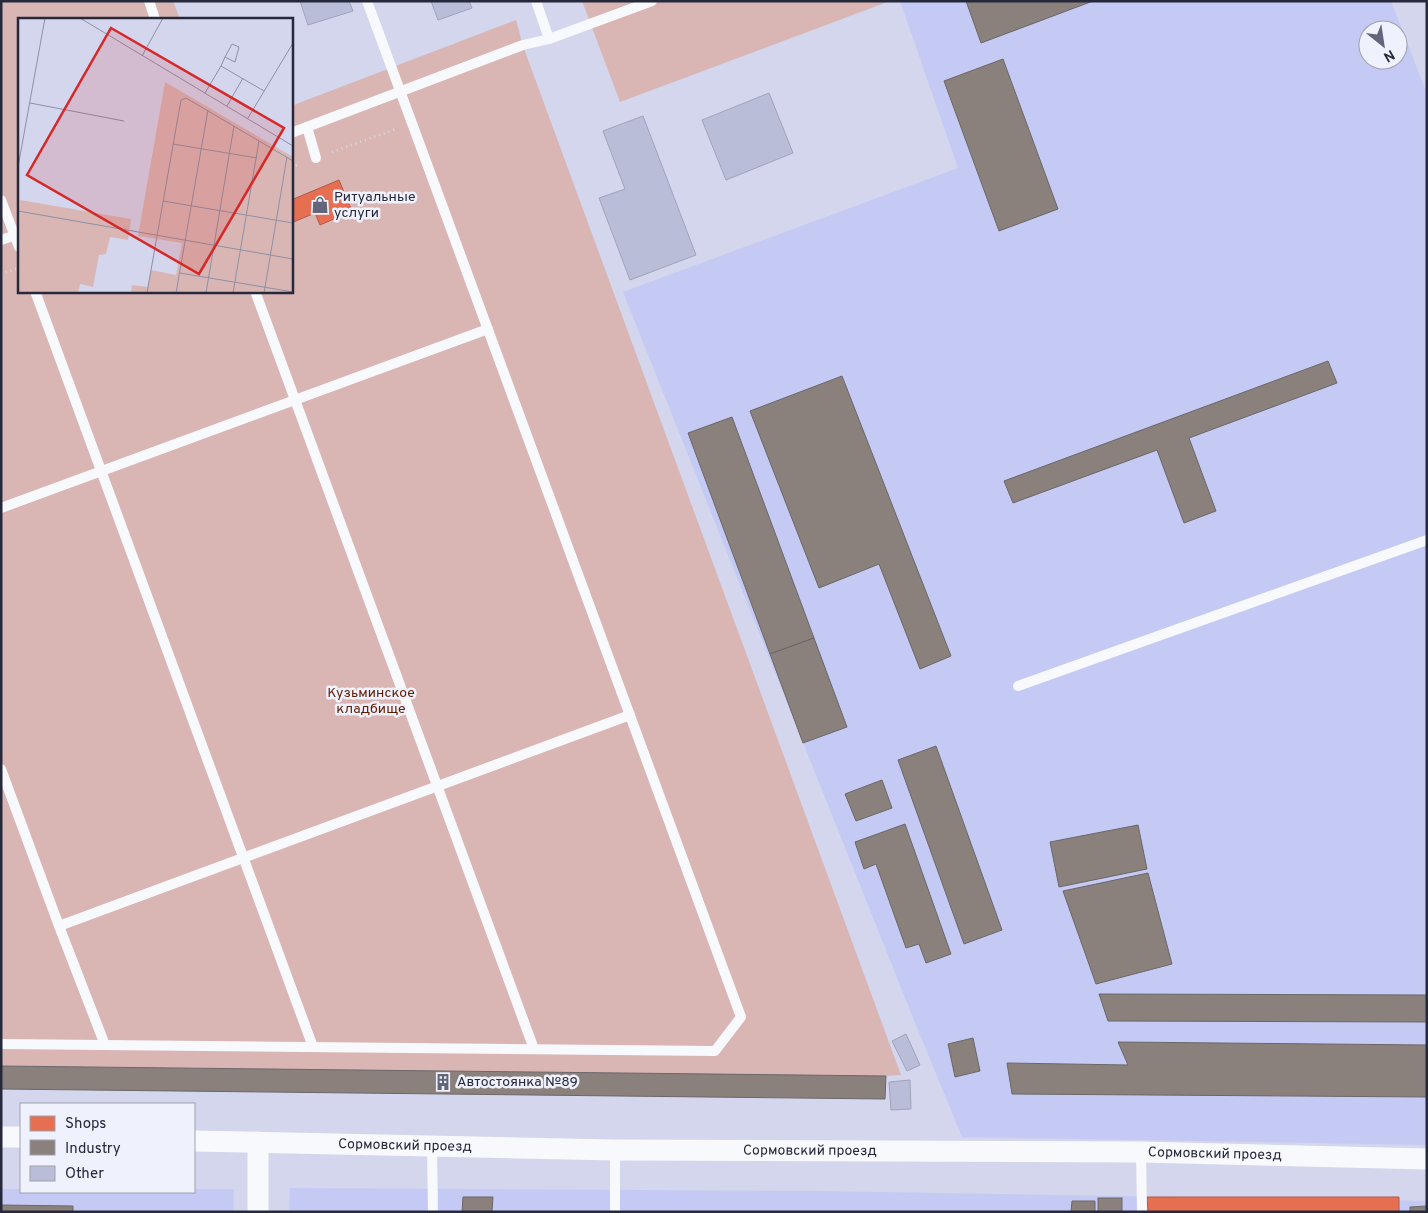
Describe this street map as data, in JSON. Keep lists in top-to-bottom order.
{
  "streets": {
    "street": ["Сормовский проезд"]
  },
  "parks": ["Кузьминское кладбище"],
  "places": {
    "shop": ["Ритуальные услуги"],
    "building": ["Автостоянка №89"]
  },
  "legend": ["Shops", "Industry", "Other"],
  "north": "bottom right"
}
